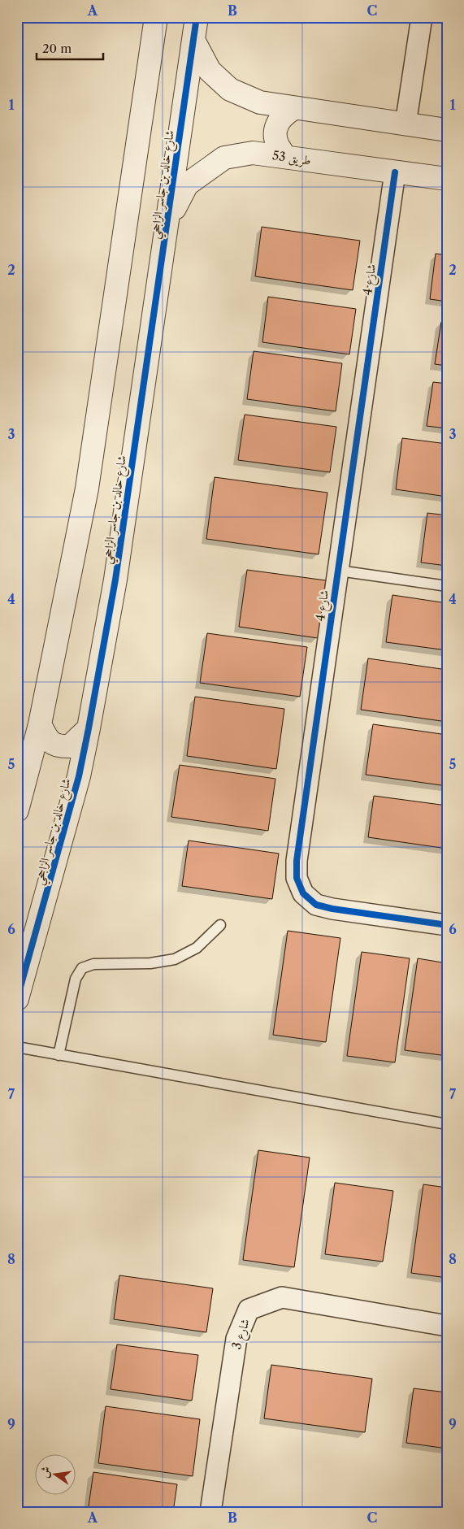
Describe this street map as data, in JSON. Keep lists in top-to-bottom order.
{
  "streets": {
    "street": [
      "طريق 53",
      "شارع خالد بن جاسر الراجحي",
      "شارع 4",
      "شارع 3"
    ]
  },
  "crossings": [
    ["طريق 53", "شارع خالد بن جاسر الراجحي"],
    ["طريق 53", "شارع 4"]
  ],
  "scale_bar": "20 m",
  "north": "left",
  "grid": {
    "columns": ["A", "B", "C"],
    "rows": [
      "1",
      "2",
      "3",
      "4",
      "5",
      "6",
      "7",
      "8",
      "9"
    ]
  }
}
